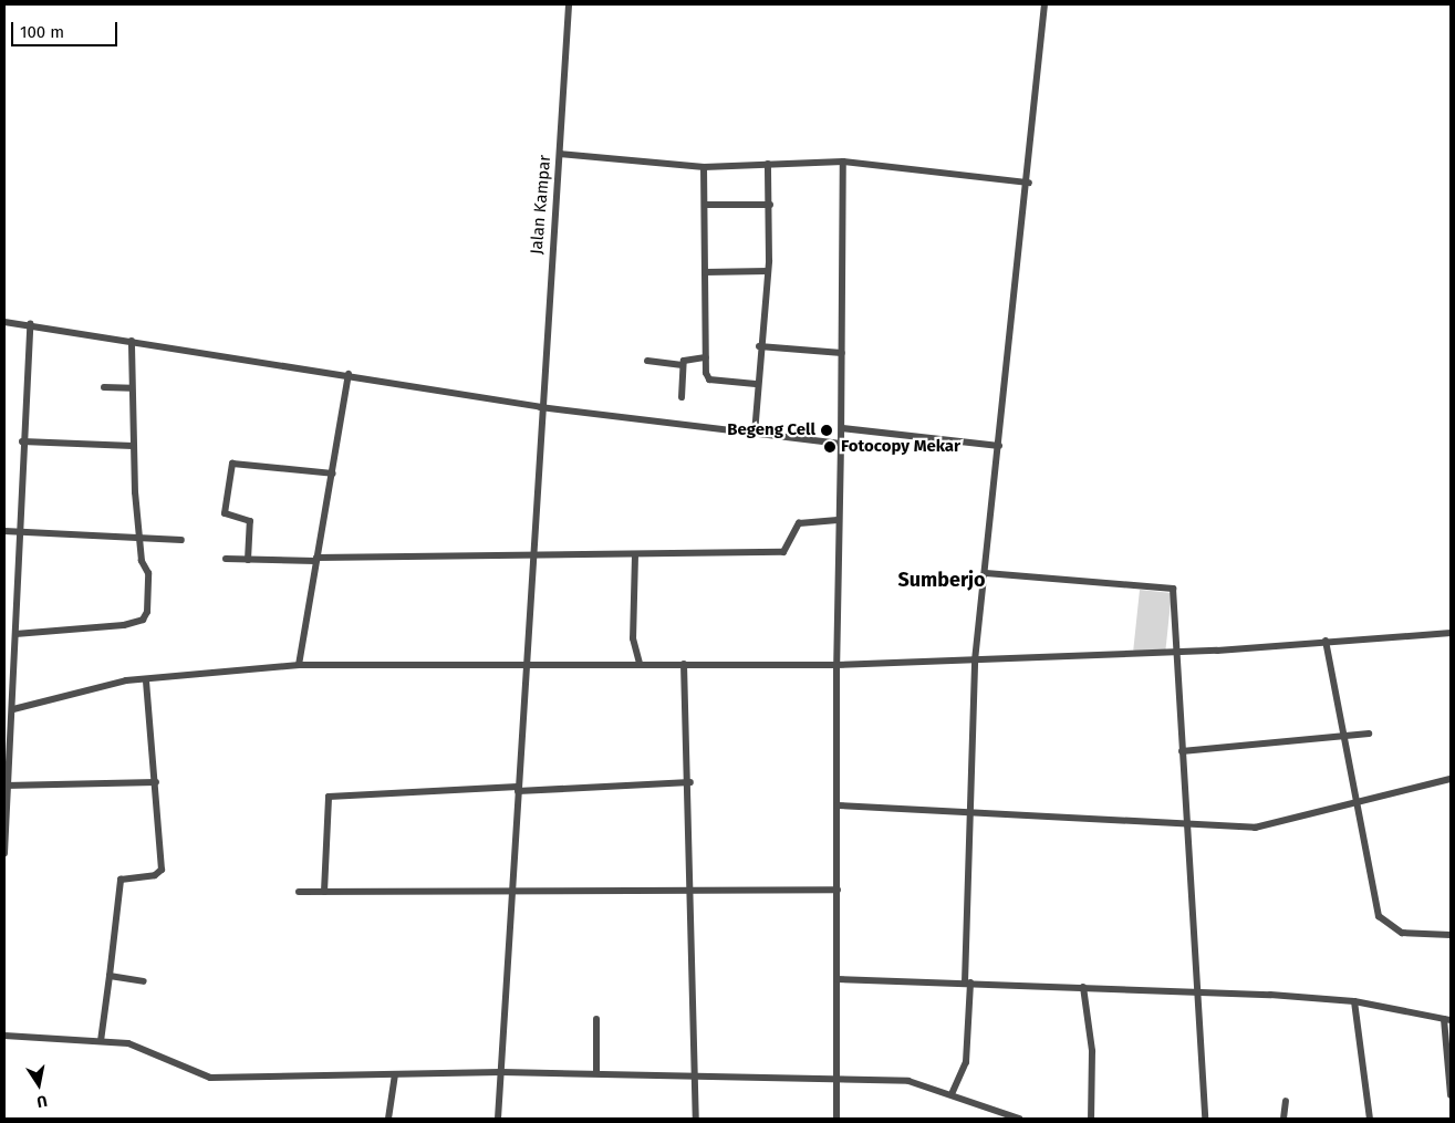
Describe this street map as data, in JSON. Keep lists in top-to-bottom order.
{
  "streets": {
    "street": ["Jalan Kampar"]
  },
  "districts": ["Sumberjo"],
  "places": ["Begeng Cell", "Fotocopy Mekar"],
  "scale_bar": "100 m",
  "north": "bottom"
}
